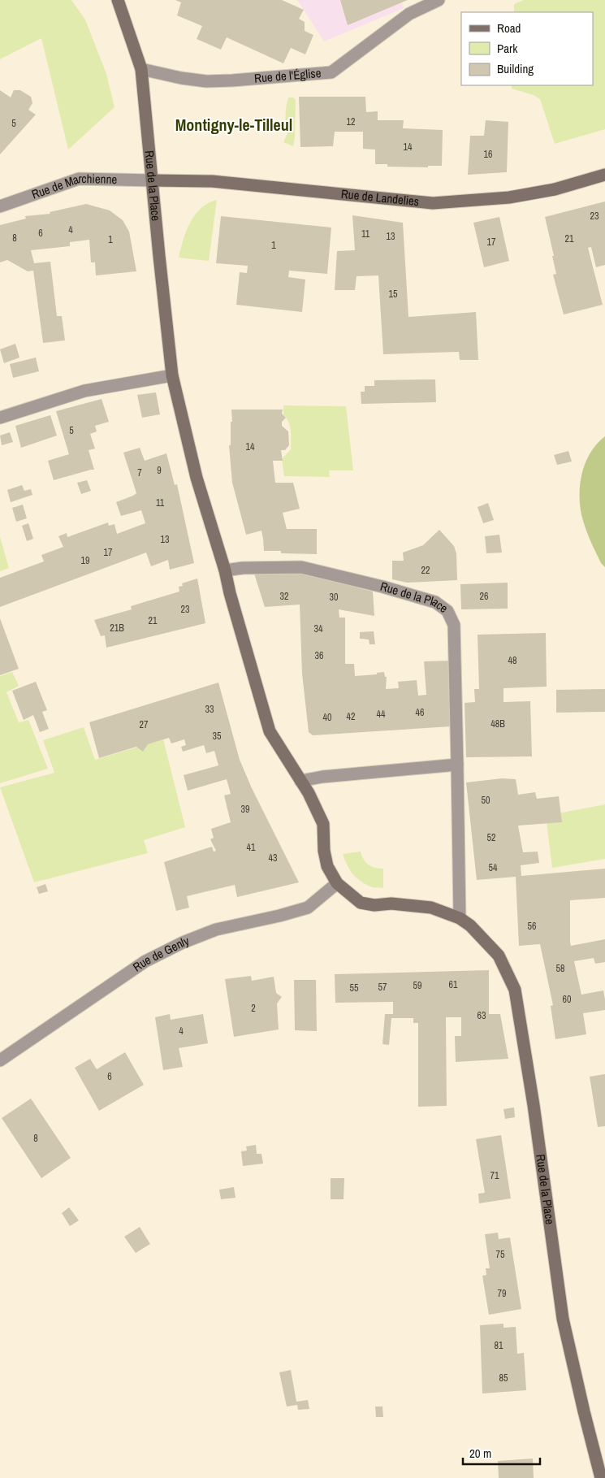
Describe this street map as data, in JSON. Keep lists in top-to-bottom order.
{
  "streets": {
    "main road": ["Rue de la Place", "Rue de Landelies"],
    "street": ["Rue de l'Église", "Rue de Marchienne", "Rue de Genly"]
  },
  "crossings": [
    ["Rue de l'Église", "Rue de la Place"],
    ["Rue de la Place", "Rue de Marchienne"],
    ["Rue de la Place", "Rue de Landelies"],
    ["Rue de la Place", "Rue de Genly"],
    ["Rue de Marchienne", "Rue de Landelies"]
  ],
  "districts": ["Montigny-le-Tilleul"],
  "house_numbers": [
    "12",
    "5",
    "14",
    "16",
    "23",
    "4",
    "6",
    "11",
    "13",
    "8",
    "21",
    "1",
    "17",
    "1",
    "15",
    "5",
    "14",
    "9",
    "7",
    "11",
    "13",
    "17",
    "19",
    "22",
    "32",
    "26",
    "30",
    "23",
    "21",
    "21B",
    "34",
    "36",
    "48",
    "33",
    "46",
    "44",
    "42",
    "40",
    "48B",
    "27",
    "35",
    "50",
    "39",
    "52",
    "41",
    "43",
    "54",
    "56",
    "58",
    "61",
    "59",
    "57",
    "55",
    "60",
    "2",
    "63",
    "4",
    "6",
    "8",
    "71",
    "75",
    "79",
    "81",
    "85"
  ],
  "legend": ["Road", "Park", "Building"],
  "scale_bar": "20 m"
}
